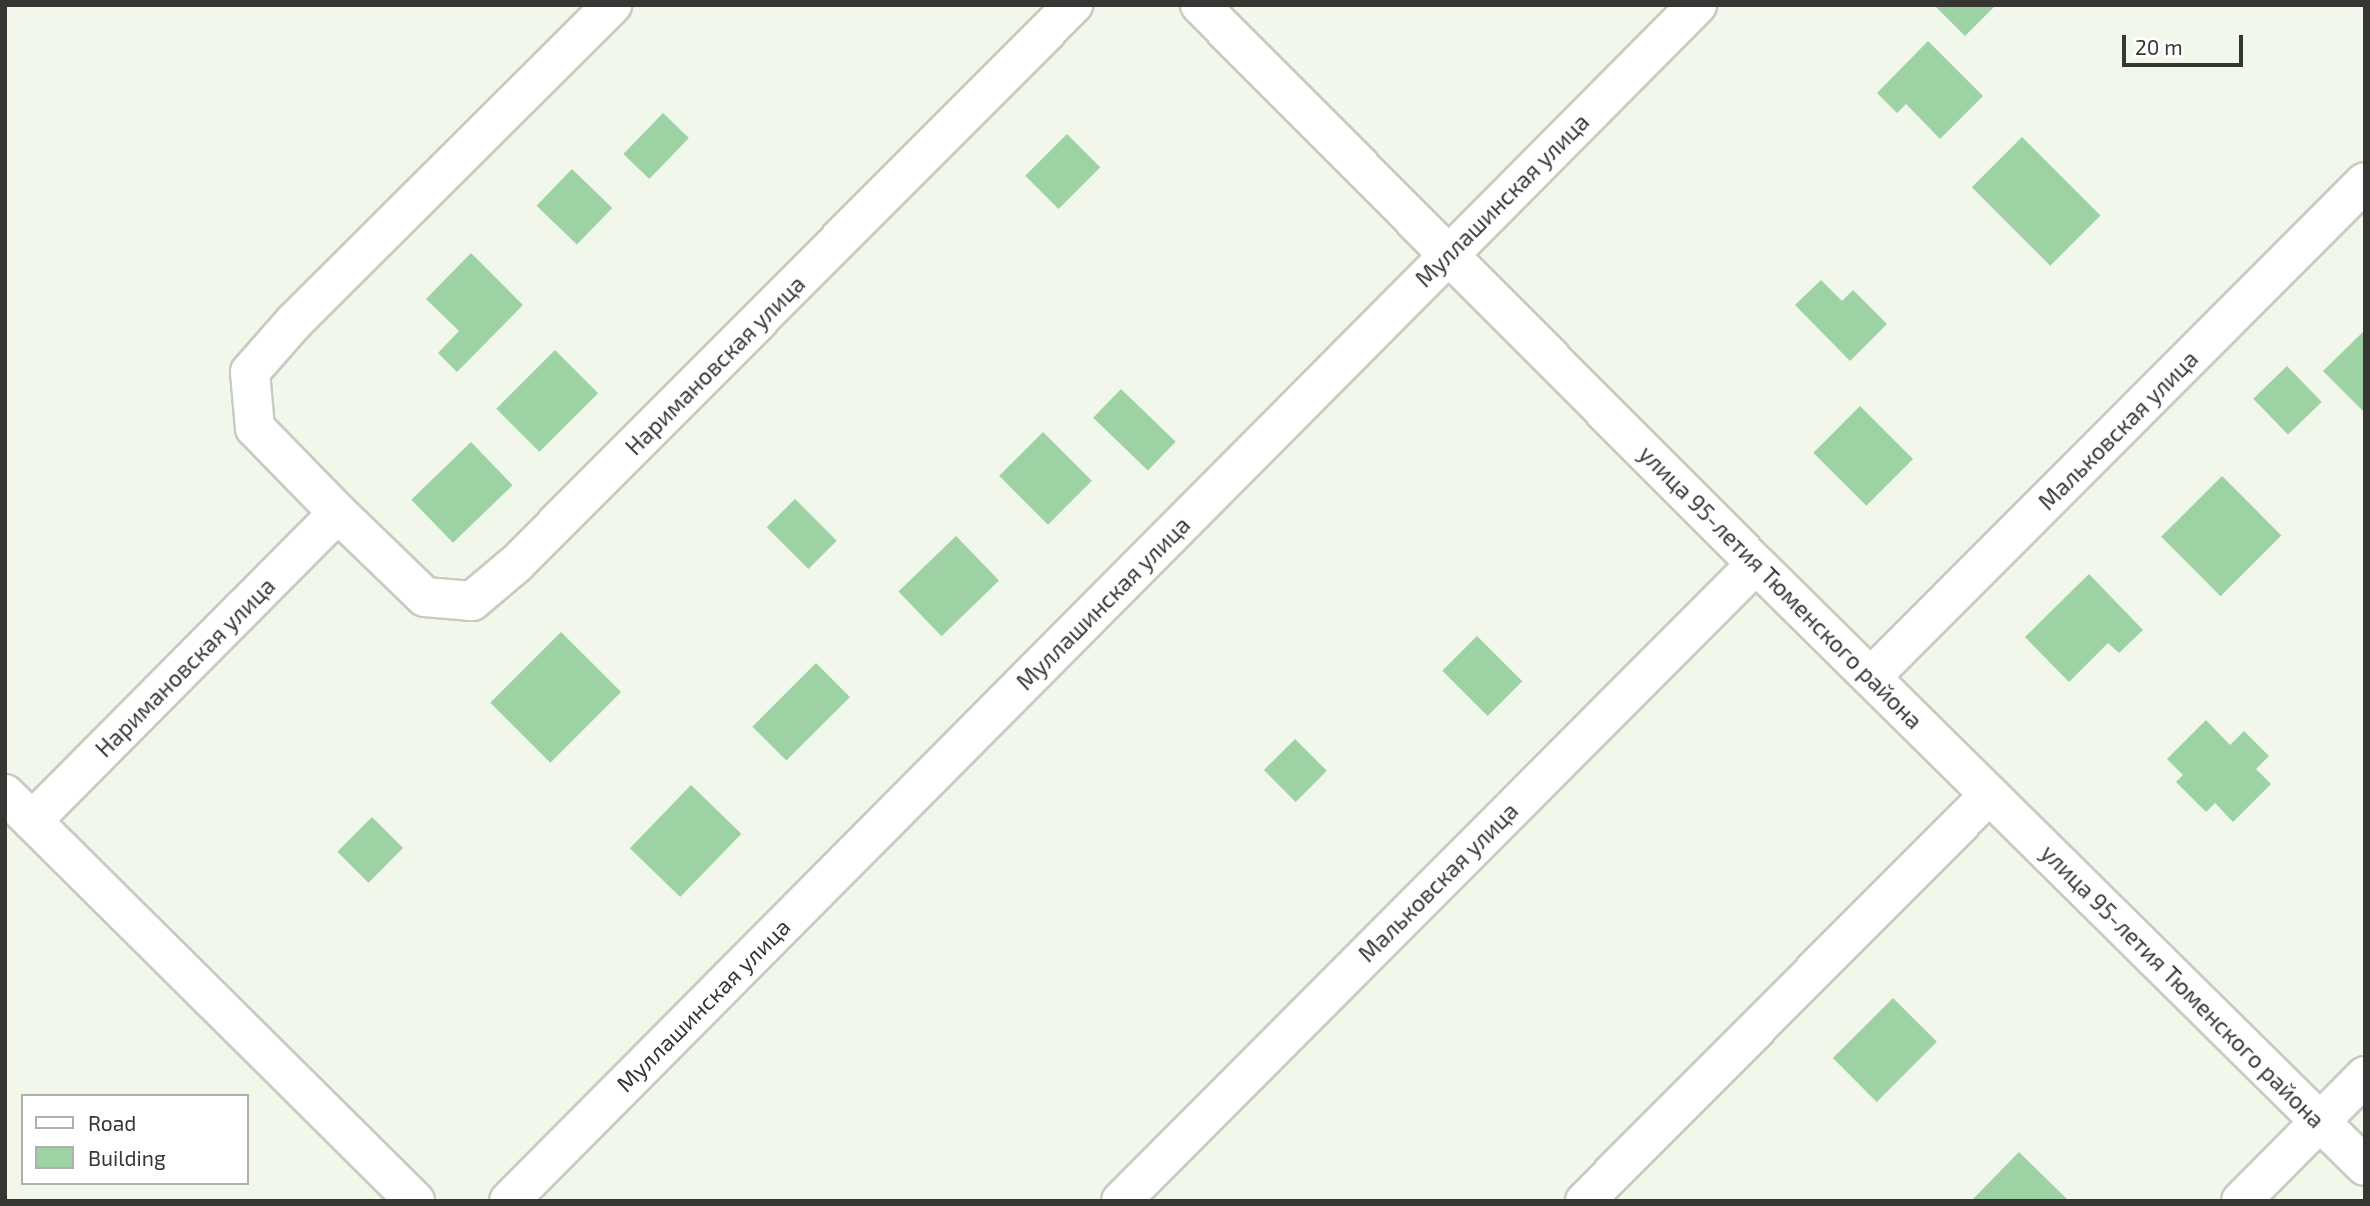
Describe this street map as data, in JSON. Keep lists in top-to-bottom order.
{
  "streets": {
    "street": [
      "Муллашинская улица",
      "Наримановская улица",
      "Мальковская улица",
      "улица 95-летия Тюменского района"
    ]
  },
  "crossings": [
    ["Муллашинская улица", "улица 95-летия Тюменского района"],
    ["Мальковская улица", "улица 95-летия Тюменского района"]
  ],
  "legend": ["Road", "Building"],
  "scale_bar": "20 m"
}
